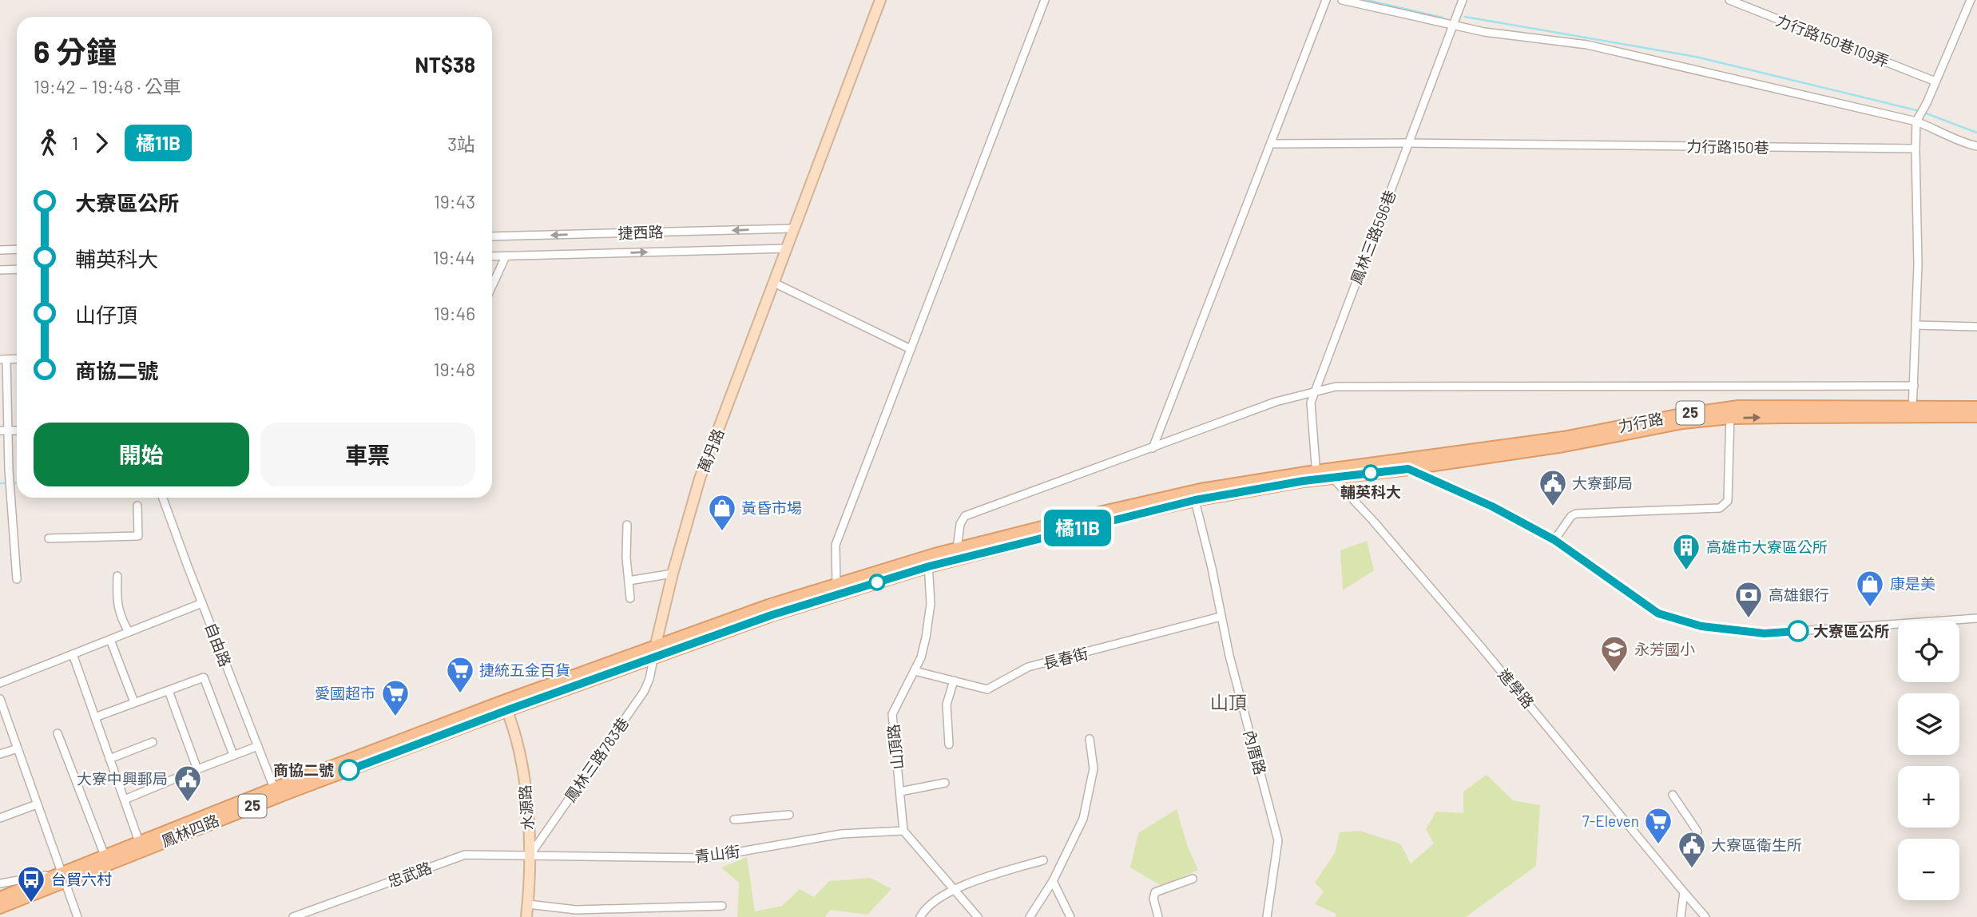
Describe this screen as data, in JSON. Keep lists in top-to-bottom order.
{
  "streets": {
    "main road": ["25", "力行路", "鳳林四路"],
    "street": [
      "力行路150巷109弄",
      "力行路150巷",
      "捷西路",
      "鳳林三路596巷",
      "萬丹路",
      "自由路",
      "長春街",
      "進學路",
      "山頂路",
      "內厝路",
      "鳳林三路783巷",
      "水源路",
      "青山街",
      "忠武路"
    ]
  },
  "crossings": [
    ["力行路150巷", "鳳林三路596巷"],
    ["捷西路", "萬丹路"],
    ["鳳林三路596巷", "25"],
    ["25", "力行路"],
    ["25", "萬丹路"],
    ["25", "進學路"],
    ["25", "山頂路"],
    ["25", "內厝路"],
    ["25", "鳳林三路783巷"],
    ["25", "水源路"],
    ["25", "鳳林四路"],
    ["萬丹路", "鳳林三路783巷"],
    ["自由路", "鳳林四路"],
    ["長春街", "山頂路"],
    ["長春街", "內厝路"],
    ["山頂路", "青山街"],
    ["鳳林三路783巷", "水源路"],
    ["鳳林三路783巷", "青山街"],
    ["鳳林三路783巷", "忠武路"],
    ["水源路", "鳳林四路"],
    ["水源路", "青山街"],
    ["水源路", "忠武路"],
    ["青山街", "忠武路"]
  ],
  "districts": ["山頂"],
  "places": {
    "other": ["輔英科大", "大寮區公所", "商協二號"],
    "public building": ["大寮郵局", "大寮中興郵局", "大寮區衛生所"],
    "shop": ["黃昏市場", "康是美"],
    "building": ["高雄市大寮區公所"],
    "bank": ["高雄銀行"],
    "school or university": ["永芳國小"],
    "supermarket": ["捷統五金百貨", "愛國超市", "7-Eleven"],
    "bus stop": ["台貿六村"]
  },
  "lines": ["bus line 橘11B"],
  "page": {
    "on_map": "橘11B",
    "heading": ["6 分鐘", "19:42 – 19:48 · 公車", "NT$38"],
    "legs": ["1", "橘11B", "3站"],
    "list": [
      {
        "name": "大寮區公所",
        "value": "19:43"
      },
      {
        "name": "輔英科大",
        "value": "19:44"
      },
      {
        "name": "山仔頂",
        "value": "19:46"
      },
      {
        "name": "商協二號",
        "value": "19:48"
      }
    ],
    "buttons": ["開始", "車票"],
    "map_buttons": ["+", "−"]
  }
}
